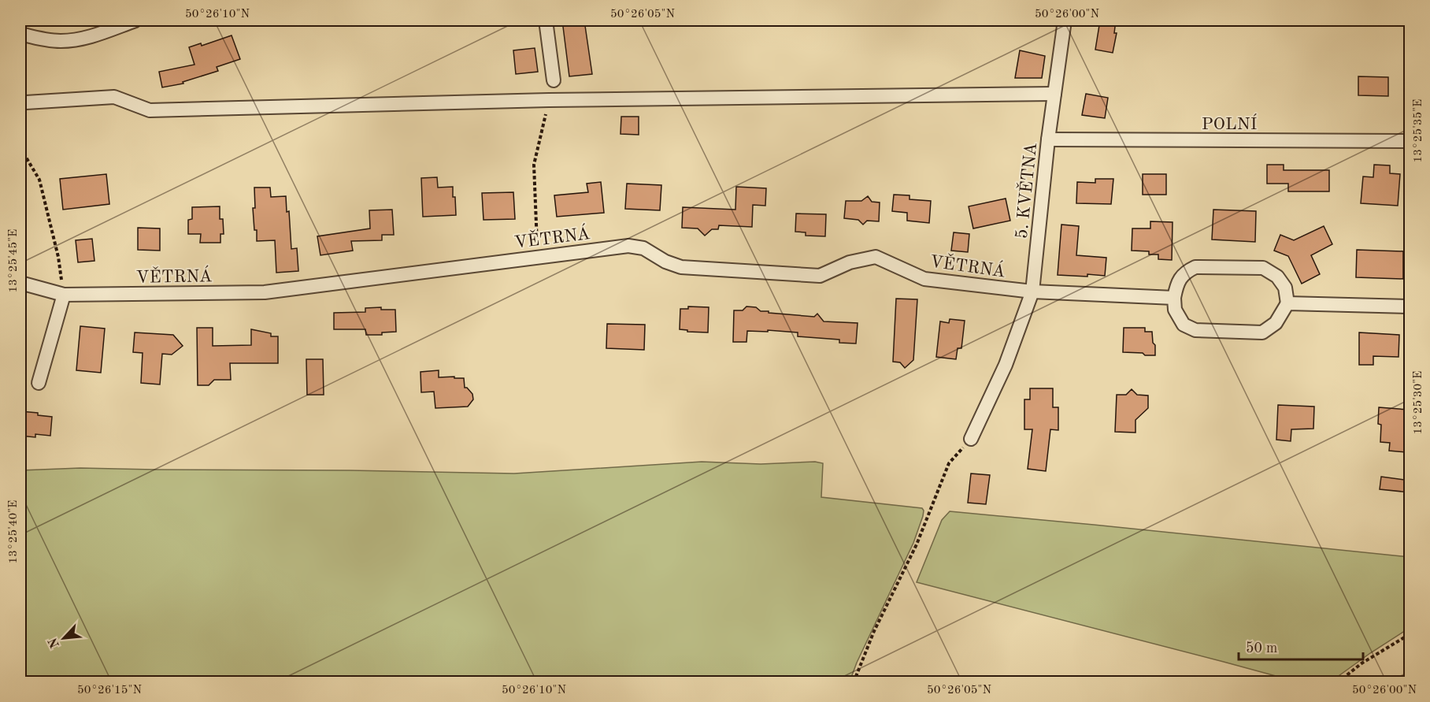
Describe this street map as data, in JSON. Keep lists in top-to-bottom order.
{
  "streets": {
    "street": ["POLNÍ", "5. KVĚTNA", "VĚTRNÁ"]
  },
  "crossings": [
    ["POLNÍ", "5. KVĚTNA"],
    ["5. KVĚTNA", "VĚTRNÁ"]
  ],
  "scale_bar": "50 m",
  "north": "bottom left",
  "coordinates": [
    "50°26'10\"N",
    "50°26'05\"N",
    "50°26'00\"N",
    "13°25'35\"E",
    "13°25'45\"E",
    "13°25'30\"E",
    "13°25'40\"E",
    "50°26'15\"N"
  ]
}
